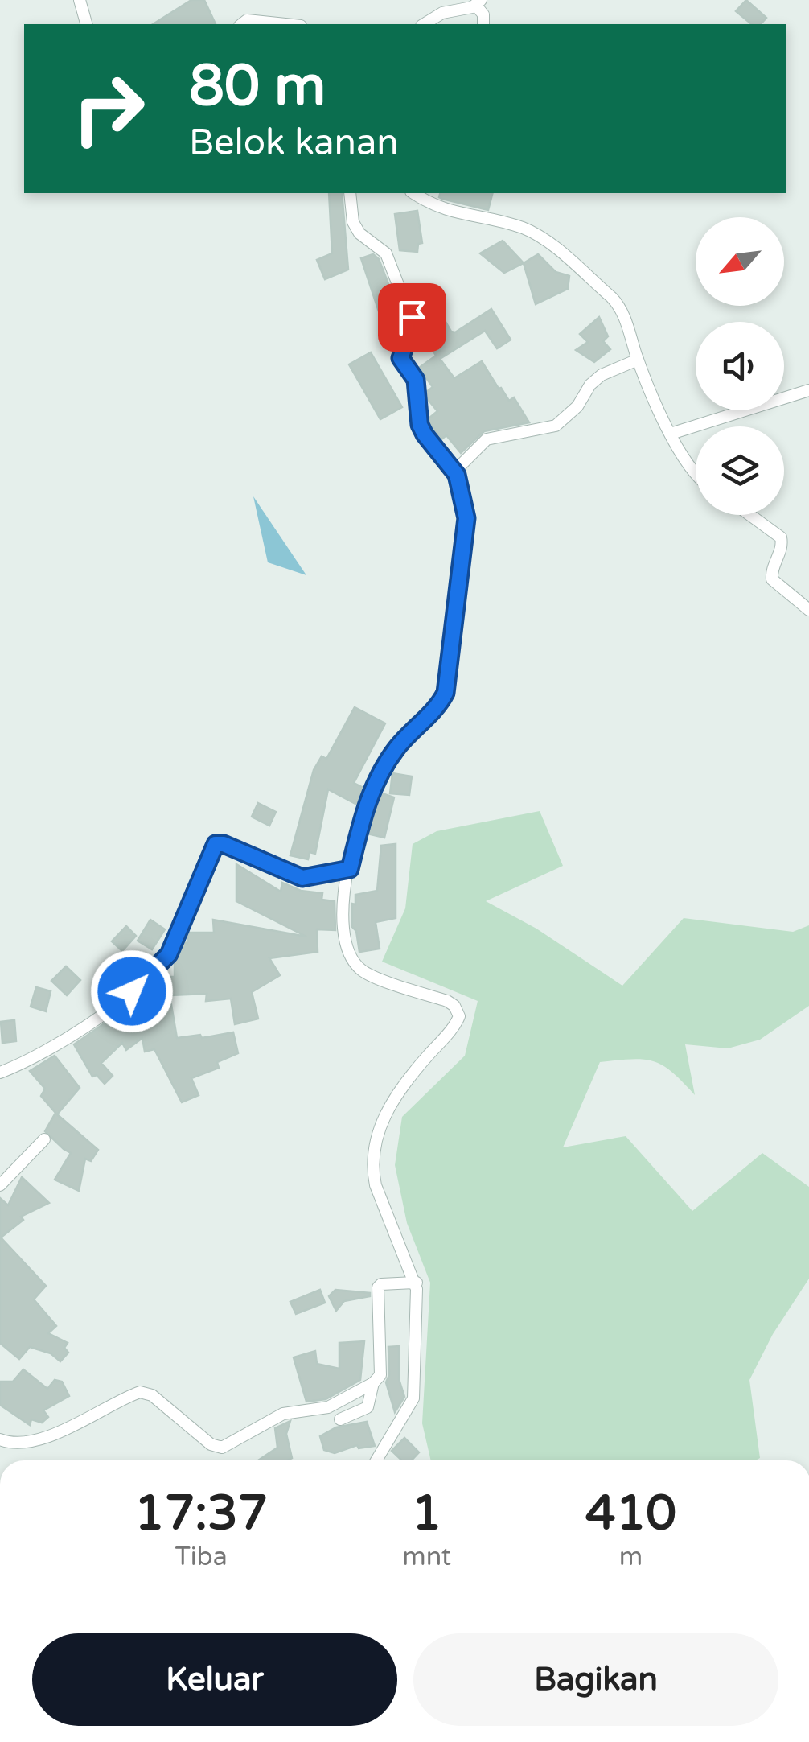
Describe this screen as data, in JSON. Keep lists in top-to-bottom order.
{
  "north": "bottom left",
  "page": {
    "turn": ["80 m", "Belok kanan"],
    "eta": [
      "17:37",
      "Tiba",
      "1",
      "mnt",
      "410",
      "m"
    ],
    "buttons": ["Keluar", "Bagikan"]
  }
}
